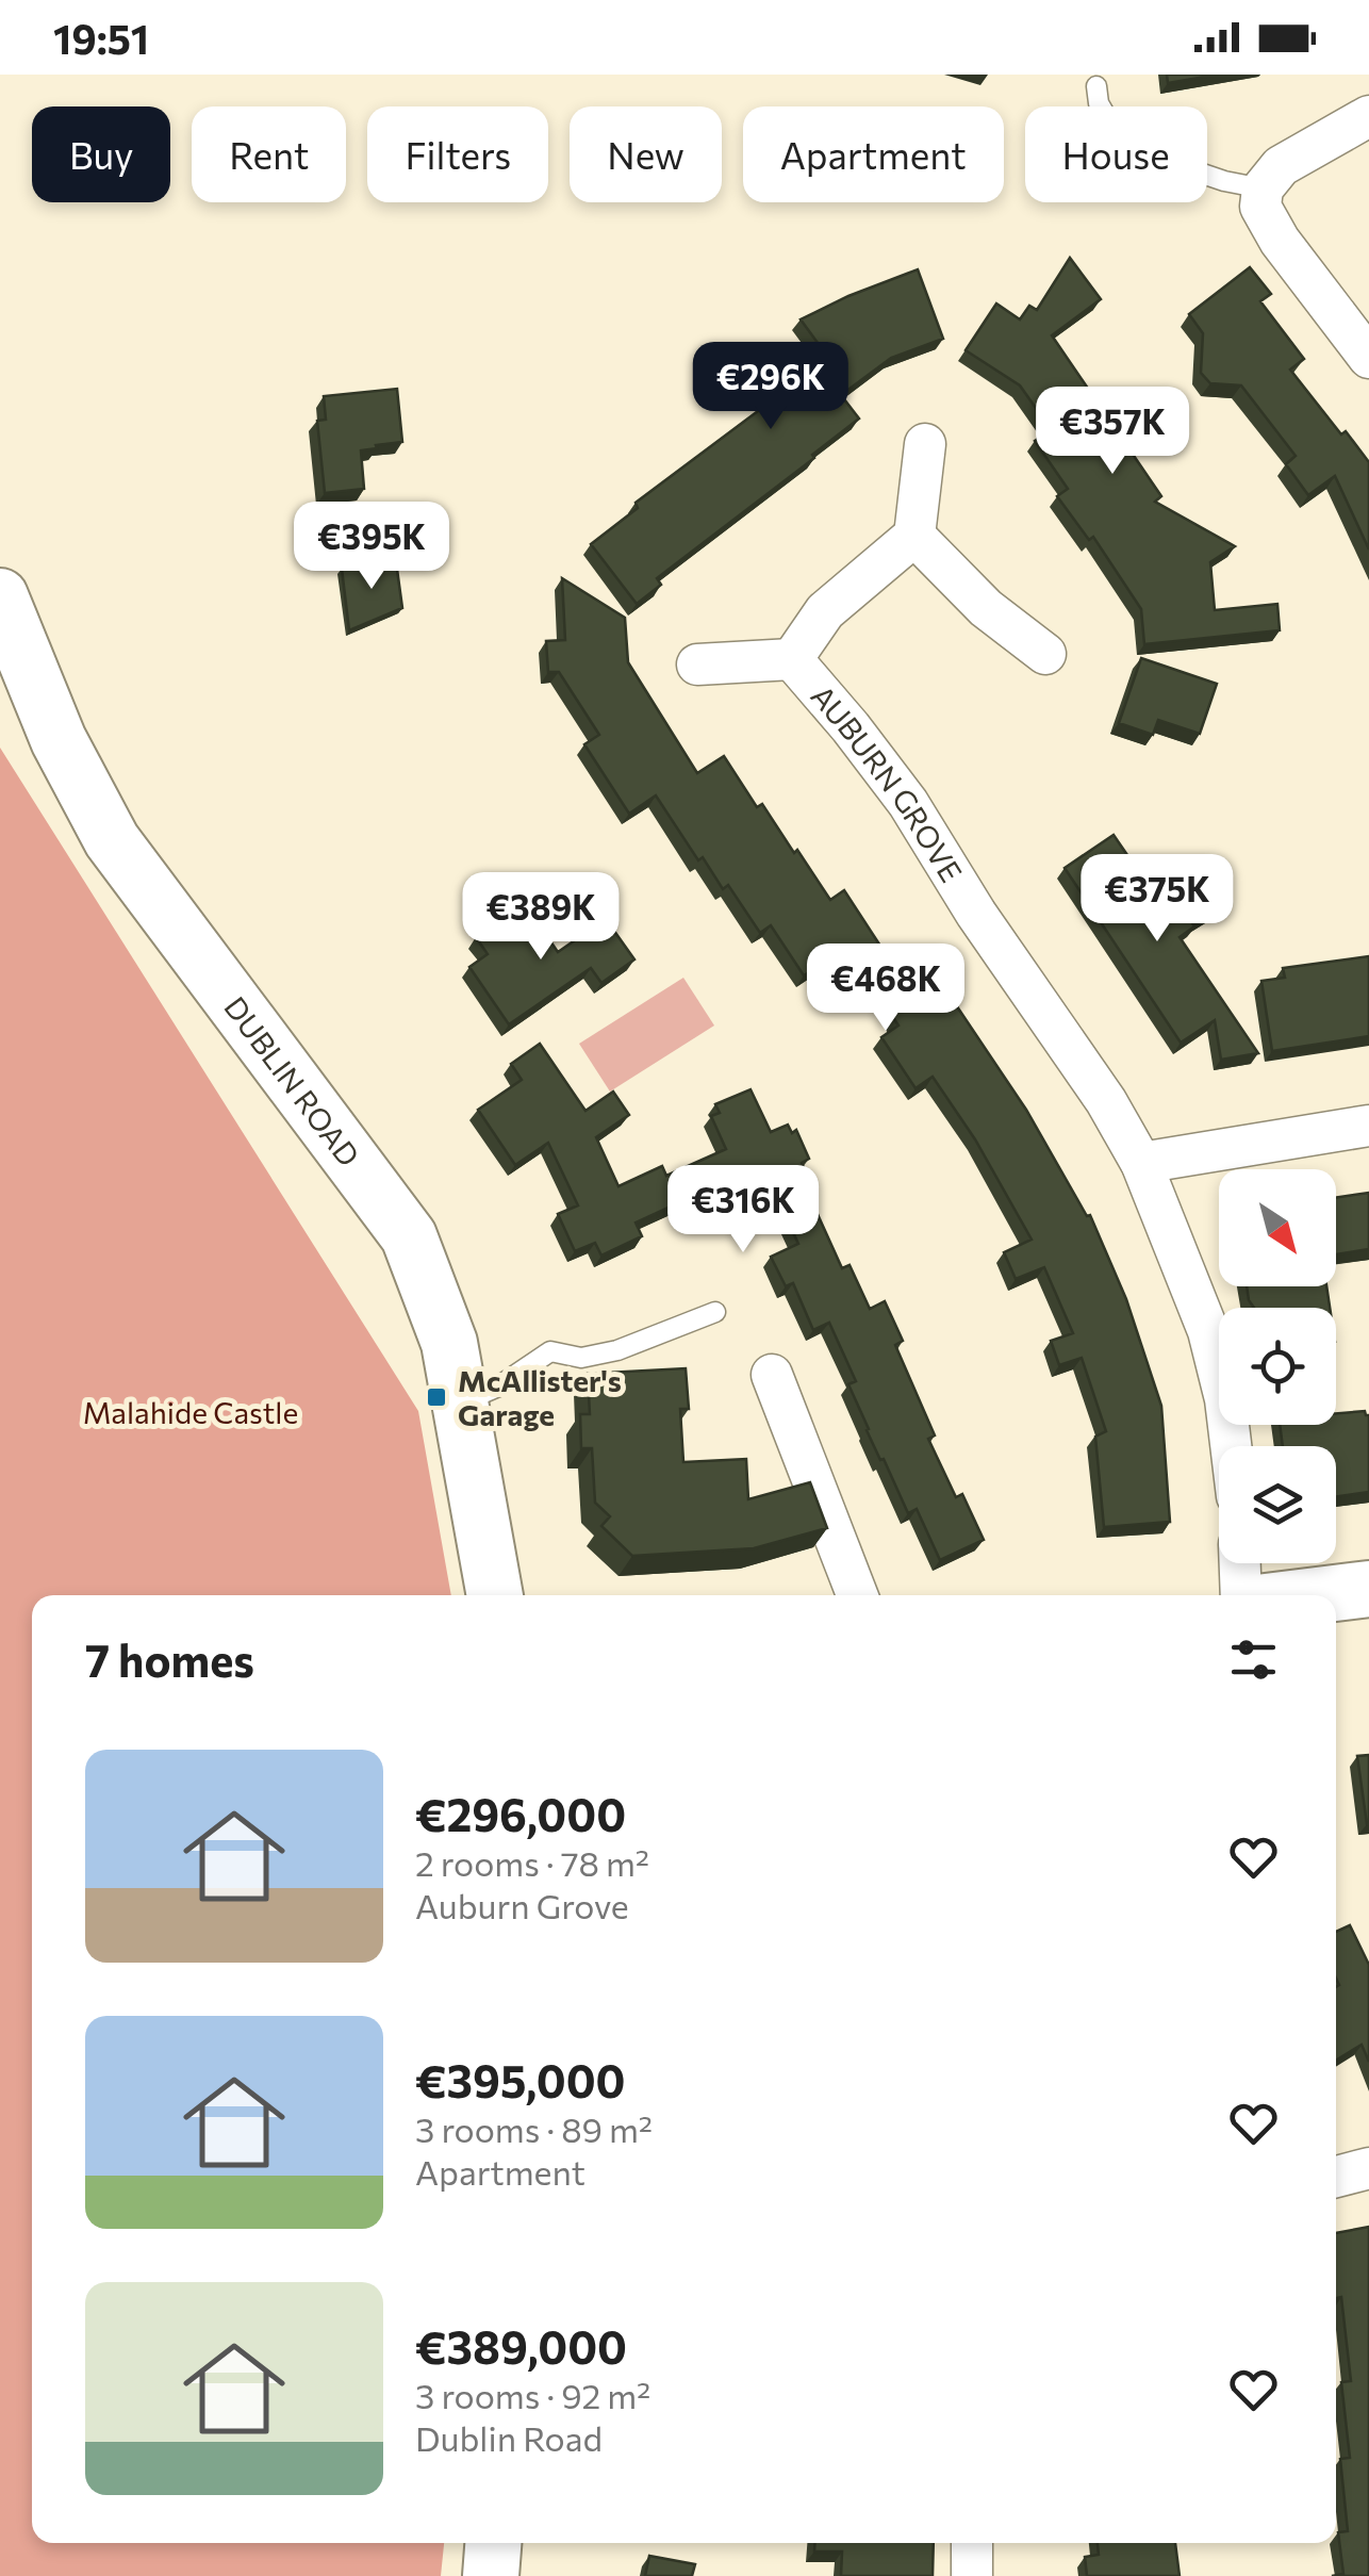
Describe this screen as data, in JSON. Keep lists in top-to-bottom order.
{
  "streets": {
    "main road": ["DUBLIN ROAD"],
    "street": ["AUBURN GROVE"]
  },
  "parks": ["Malahide Castle"],
  "places": {
    "transit": ["McAllister's Garage"]
  },
  "north": "bottom right",
  "page": {
    "status": "19:51",
    "chip": [
      "Buy",
      "Rent",
      "Filters",
      "New",
      "Apartment",
      "House"
    ],
    "price": [
      "€296K",
      "€357K",
      "€395K",
      "€375K",
      "€389K",
      "€468K",
      "€316K"
    ],
    "heading": "7 homes",
    "list": [
      {
        "name": "€296,000",
        "note": "2 rooms · 78 m² · Auburn Grove"
      },
      {
        "name": "€395,000",
        "note": "3 rooms · 89 m² · Apartment"
      },
      {
        "name": "€389,000",
        "note": "3 rooms · 92 m² · Dublin Road"
      }
    ]
  }
}
